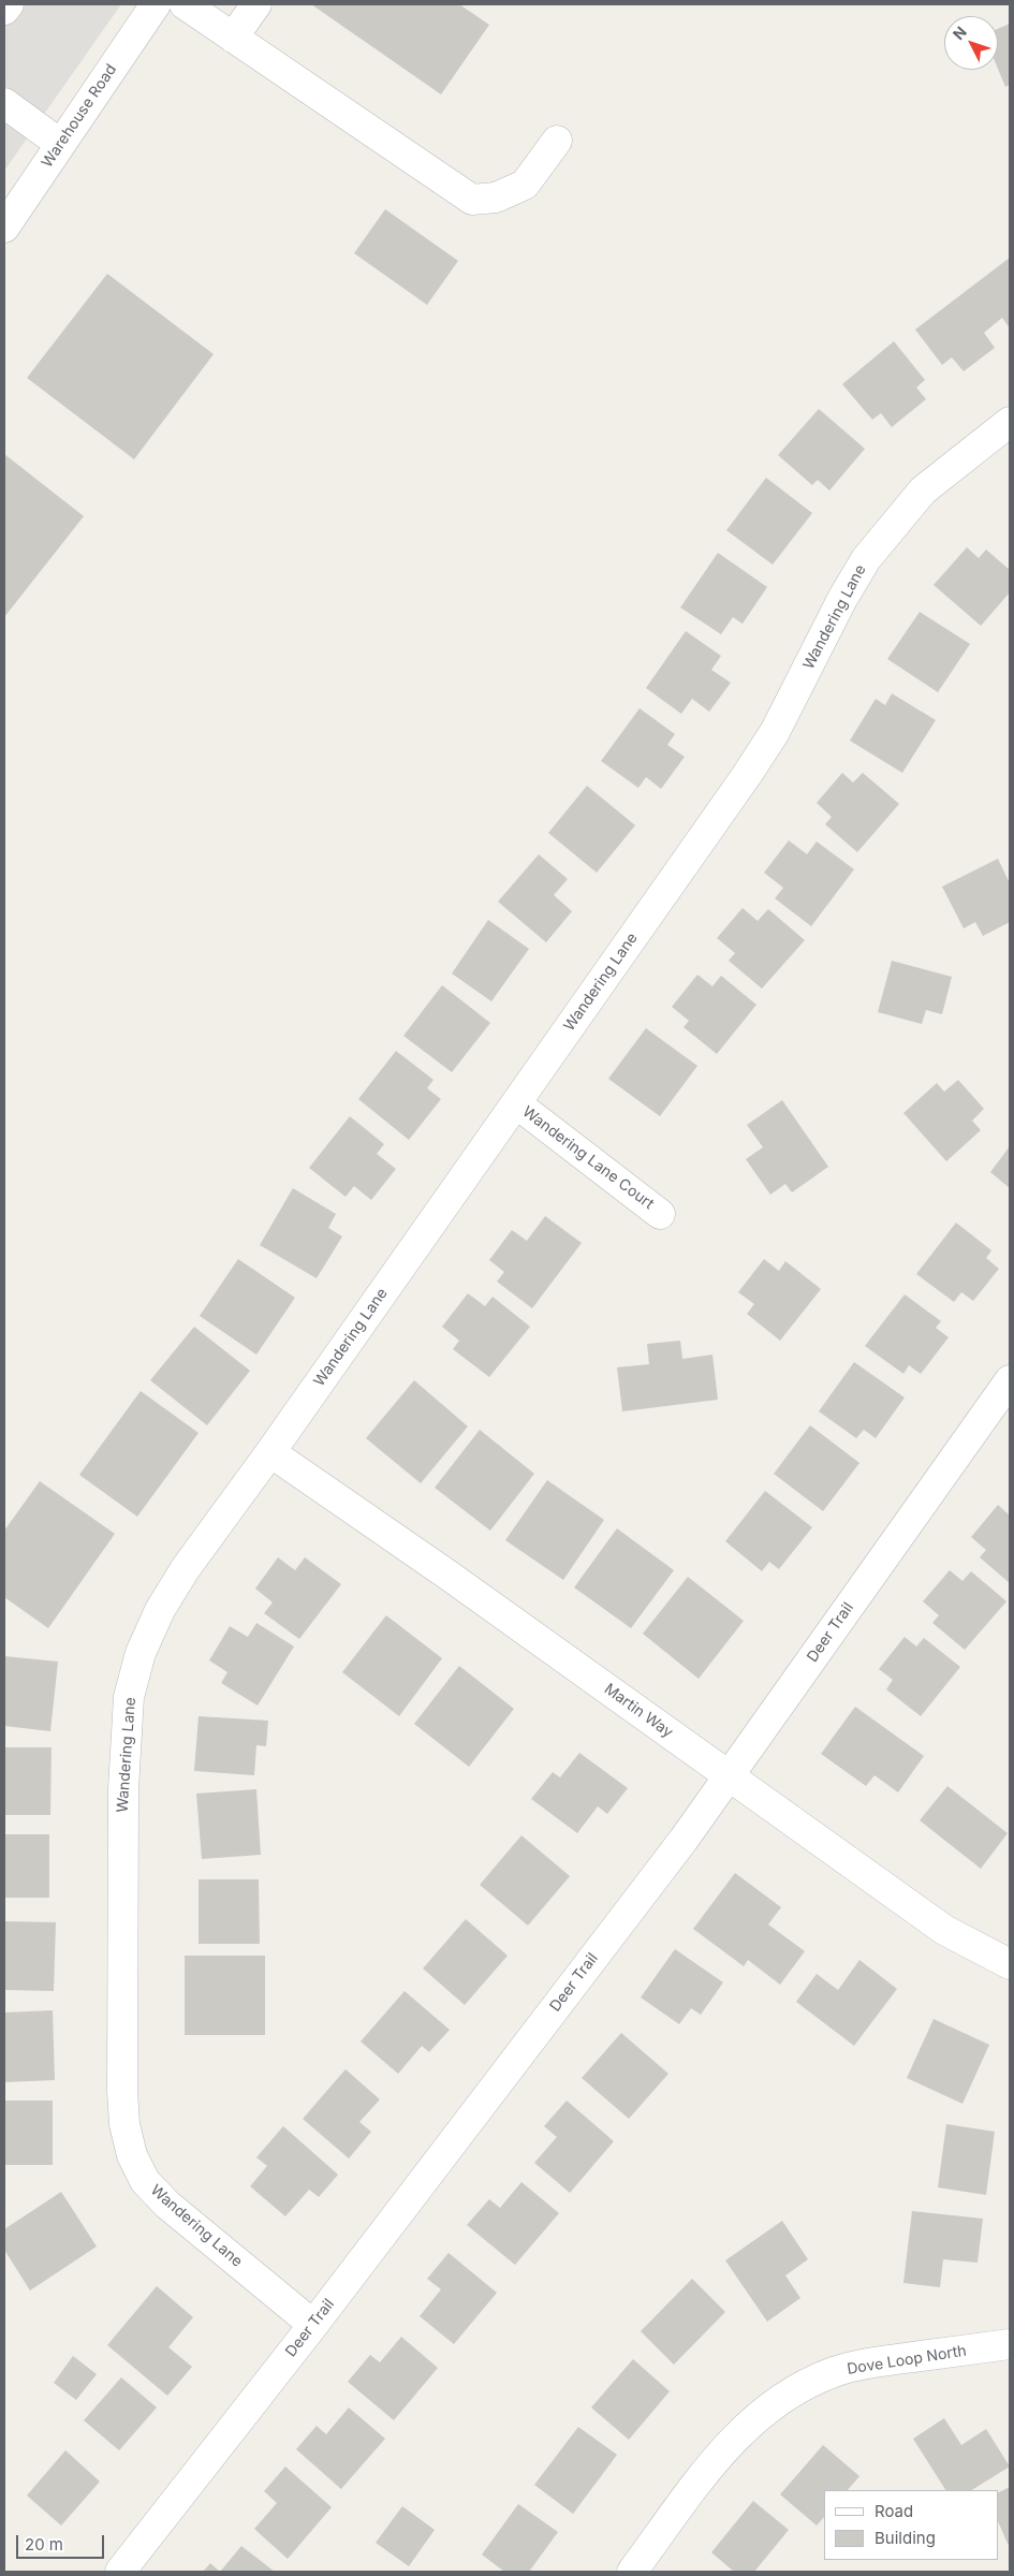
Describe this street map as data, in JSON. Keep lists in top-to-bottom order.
{
  "streets": {
    "street": [
      "Warehouse Road",
      "Wandering Lane",
      "Wandering Lane Court",
      "Deer Trail",
      "Martin Way",
      "Dove Loop North"
    ]
  },
  "crossings": [
    ["Wandering Lane", "Wandering Lane Court"],
    ["Wandering Lane", "Deer Trail"],
    ["Wandering Lane", "Martin Way"],
    ["Deer Trail", "Martin Way"]
  ],
  "legend": ["Road", "Building"],
  "scale_bar": "20 m",
  "north": "top left"
}
